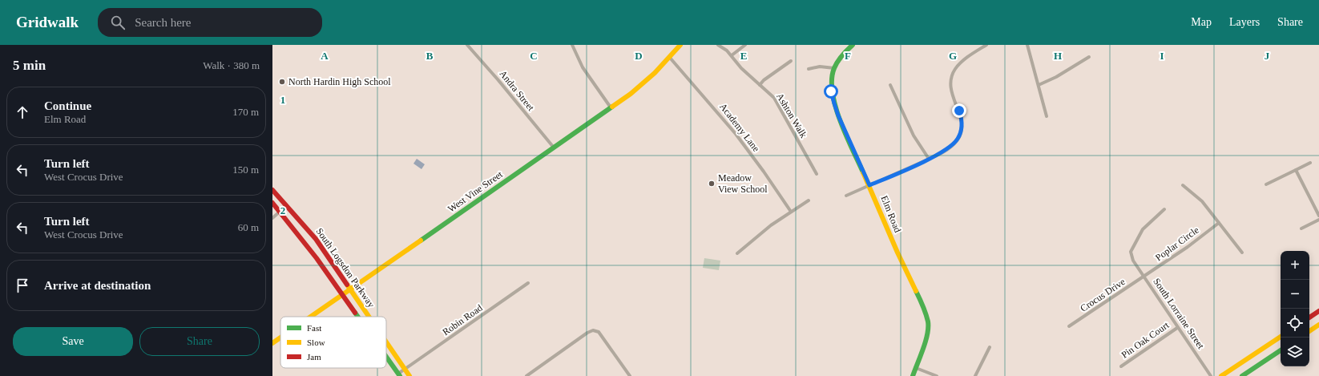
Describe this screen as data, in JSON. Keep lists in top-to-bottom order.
{
  "streets": {
    "main road": ["West Vine Street", "Elm Road", "South Logsdon Parkway"],
    "street": [
      "Andra Street",
      "Ashton Walk",
      "Academy Lane",
      "Poplar Circle",
      "Crocus Drive",
      "South Lorraine Street",
      "Robin Road",
      "Pin Oak Court"
    ]
  },
  "crossings": [
    ["Andra Street", "West Vine Street"],
    ["Academy Lane", "West Vine Street"],
    ["West Vine Street", "South Logsdon Parkway"],
    ["Poplar Circle", "Crocus Drive"],
    ["Poplar Circle", "South Lorraine Street"],
    ["South Logsdon Parkway", "Robin Road"],
    ["Crocus Drive", "South Lorraine Street"],
    ["South Lorraine Street", "Pin Oak Court"]
  ],
  "places": ["North Hardin High School", "Meadow View School"],
  "legend": ["Fast", "Slow", "Jam"],
  "page": {
    "header": "Gridwalk",
    "search": "Search here",
    "nav": ["Map", "Layers", "Share"],
    "heading": ["5 min", "Walk · 380 m"],
    "list": [
      ["Continue", "Elm Road", "170 m"],
      ["Turn left", "West Crocus Drive", "150 m"],
      ["Turn left", "West Crocus Drive", "60 m"],
      "Arrive at destination"
    ],
    "map_buttons": ["+", "−"],
    "buttons": ["Save", "Share"]
  },
  "grid": {
    "columns": [
      "A",
      "B",
      "C",
      "D",
      "E",
      "F",
      "G",
      "H",
      "I",
      "J"
    ],
    "rows": ["1", "2"]
  }
}
